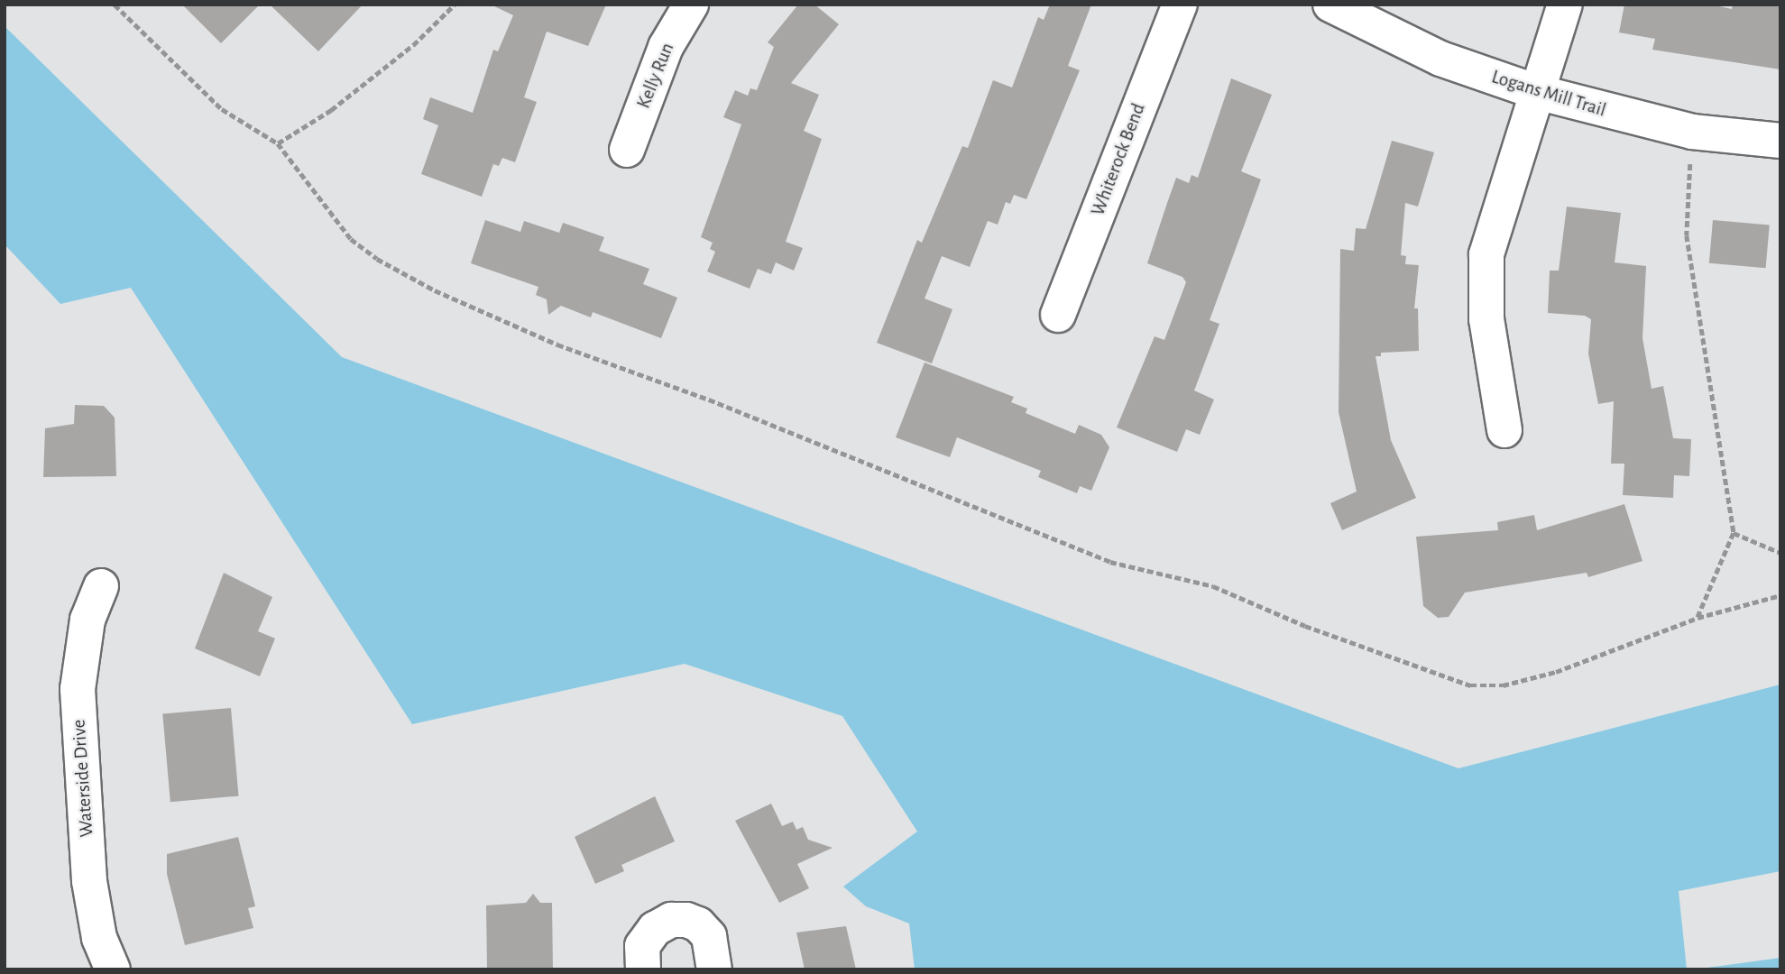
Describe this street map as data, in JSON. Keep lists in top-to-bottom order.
{
  "streets": {
    "street": [
      "Kelly Run",
      "Logans Mill Trail",
      "Whiterock Bend",
      "Waterside Drive"
    ]
  }
}
